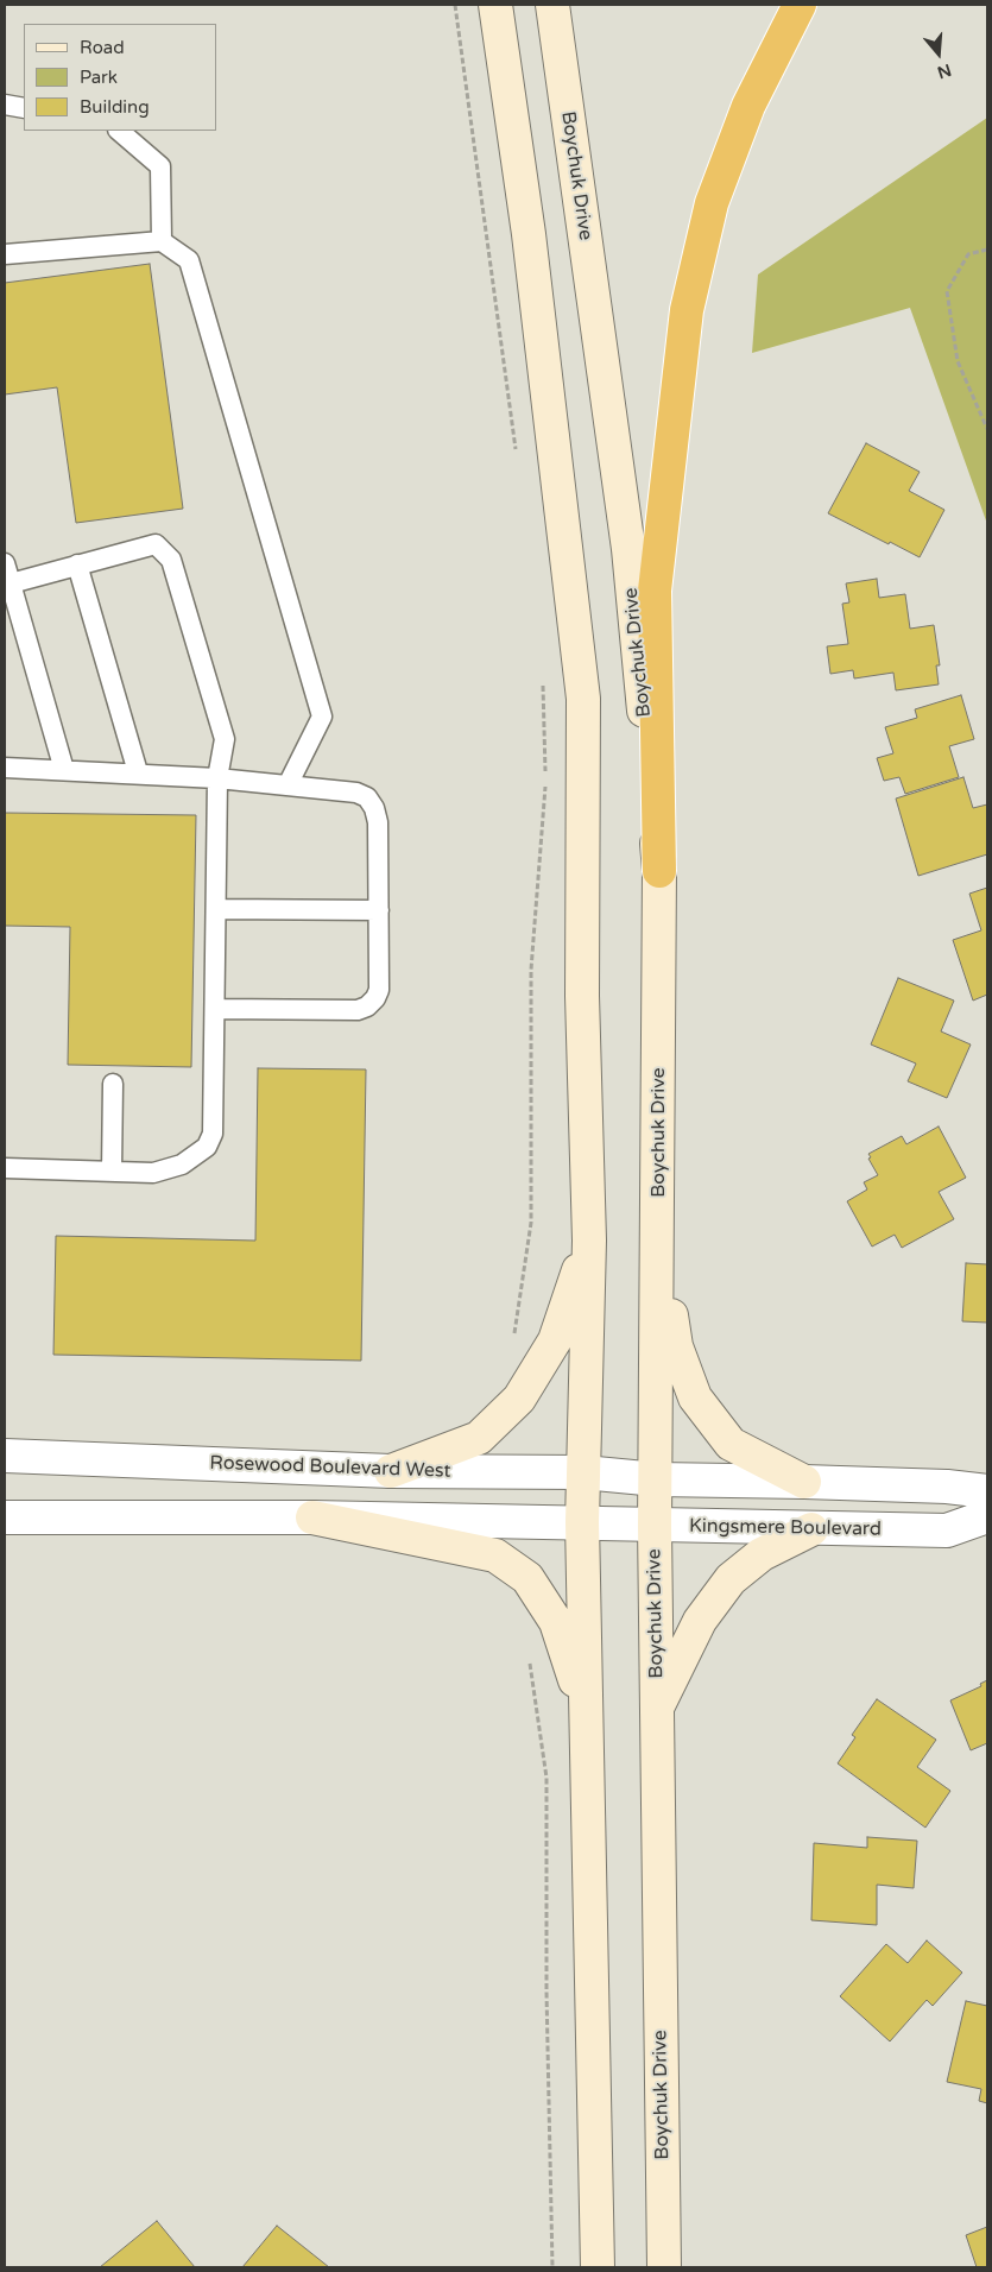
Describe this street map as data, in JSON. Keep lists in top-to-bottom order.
{
  "streets": {
    "main road": ["Boychuk Drive"],
    "street": ["Rosewood Boulevard West", "Kingsmere Boulevard"]
  },
  "crossings": [
    ["Boychuk Drive", "Rosewood Boulevard West"],
    ["Boychuk Drive", "Kingsmere Boulevard"]
  ],
  "legend": ["Road", "Park", "Building"],
  "north": "bottom"
}
